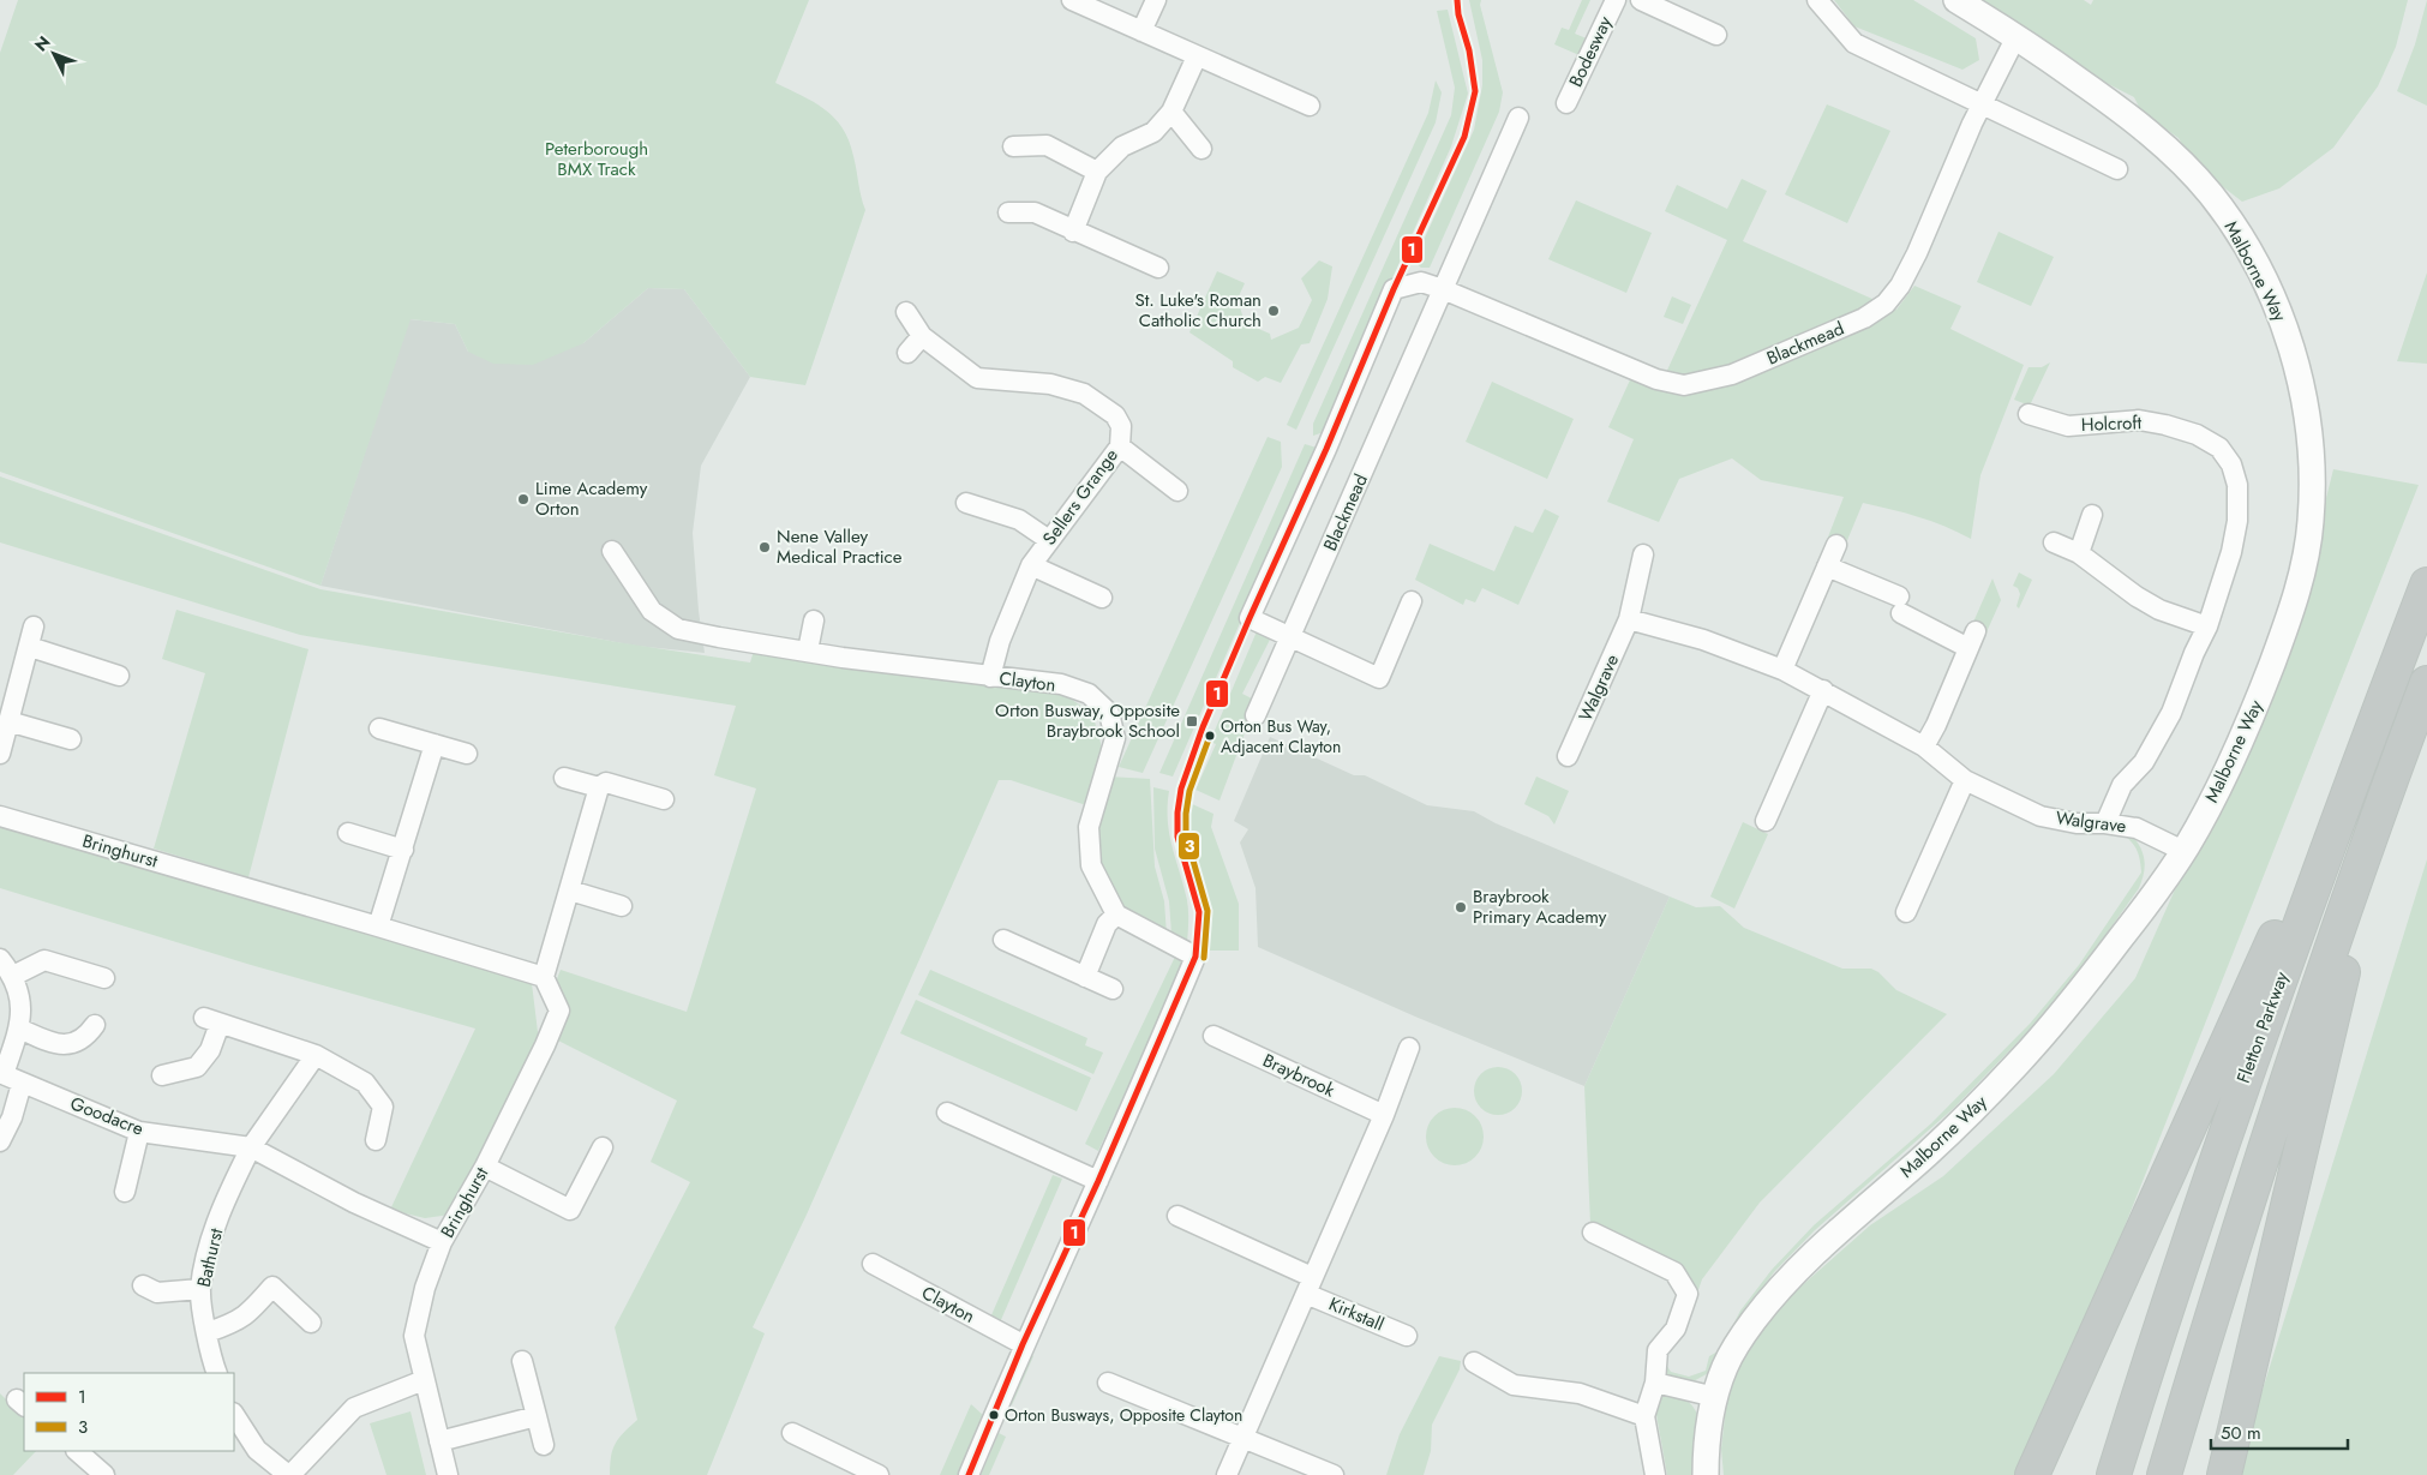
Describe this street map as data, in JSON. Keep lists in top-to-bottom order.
{
  "streets": {
    "highway": ["Fletton Parkway"],
    "street": [
      "Bodesway",
      "Malborne Way",
      "Blackmead",
      "Holcroft",
      "Sellers Grange",
      "Clayton",
      "Walgrave",
      "Bringhurst",
      "Braybrook",
      "Goodacre",
      "Bathurst",
      "Kirkstall"
    ]
  },
  "crossings": [
    ["Malborne Way", "Blackmead"],
    ["Malborne Way", "Walgrave"],
    ["Holcroft", "Walgrave"],
    ["Sellers Grange", "Clayton"],
    ["Bringhurst", "Goodacre"],
    ["Goodacre", "Bathurst"]
  ],
  "parks": ["Peterborough BMX Track"],
  "places": {
    "other": [
      "St. Luke's Roman Catholic Church",
      "Lime Academy Orton",
      "Nene Valley Medical Practice",
      "Orton Bus Way, Adjacent Clayton",
      "Braybrook Primary Academy",
      "Orton Busways, Opposite Clayton"
    ],
    "transit": ["Orton Busway, Opposite Braybrook School"]
  },
  "lines": ["transit line 1", "transit line 3"],
  "legend": ["1", "3"],
  "scale_bar": "50 m",
  "north": "top left"
}
